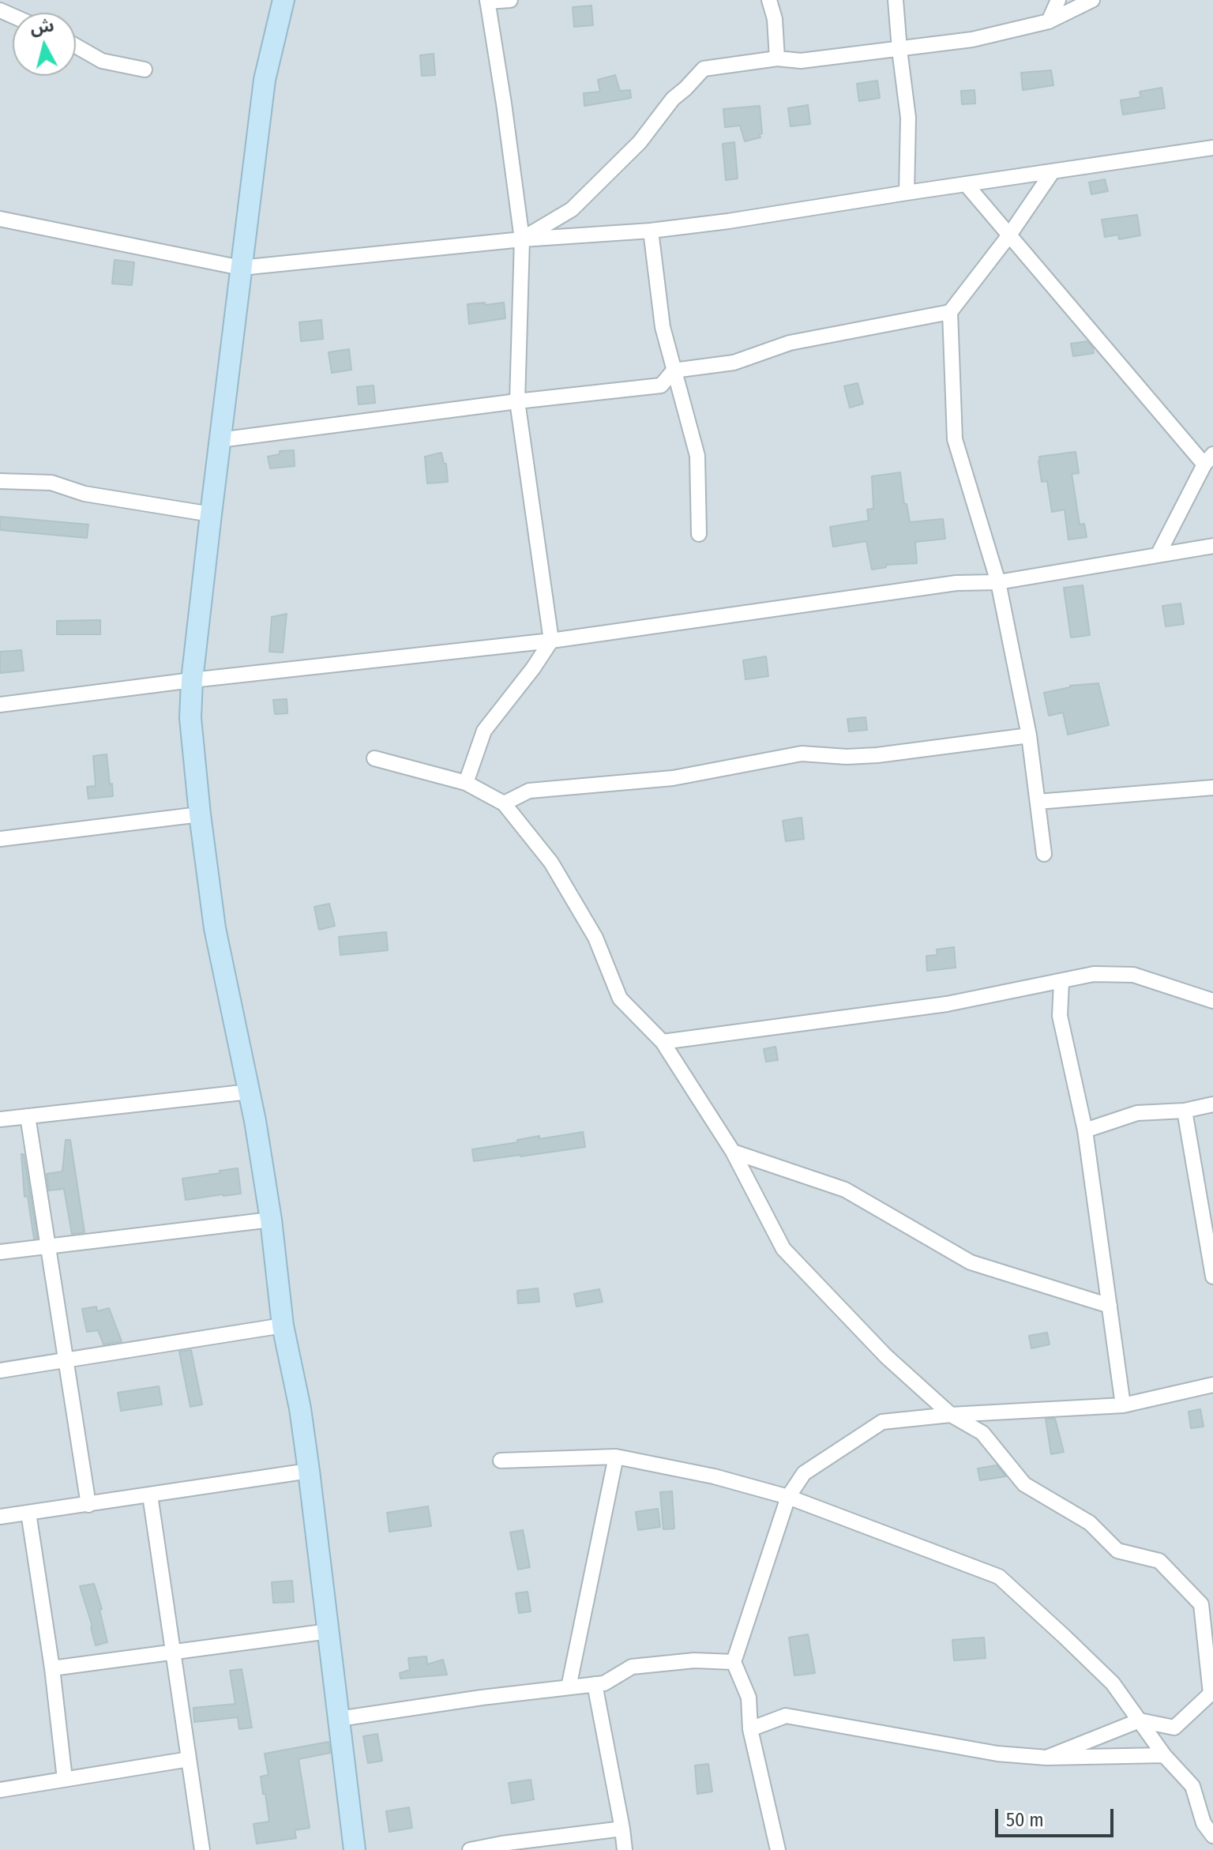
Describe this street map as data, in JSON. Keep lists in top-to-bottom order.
{
  "scale_bar": "50 m",
  "north": "top"
}
